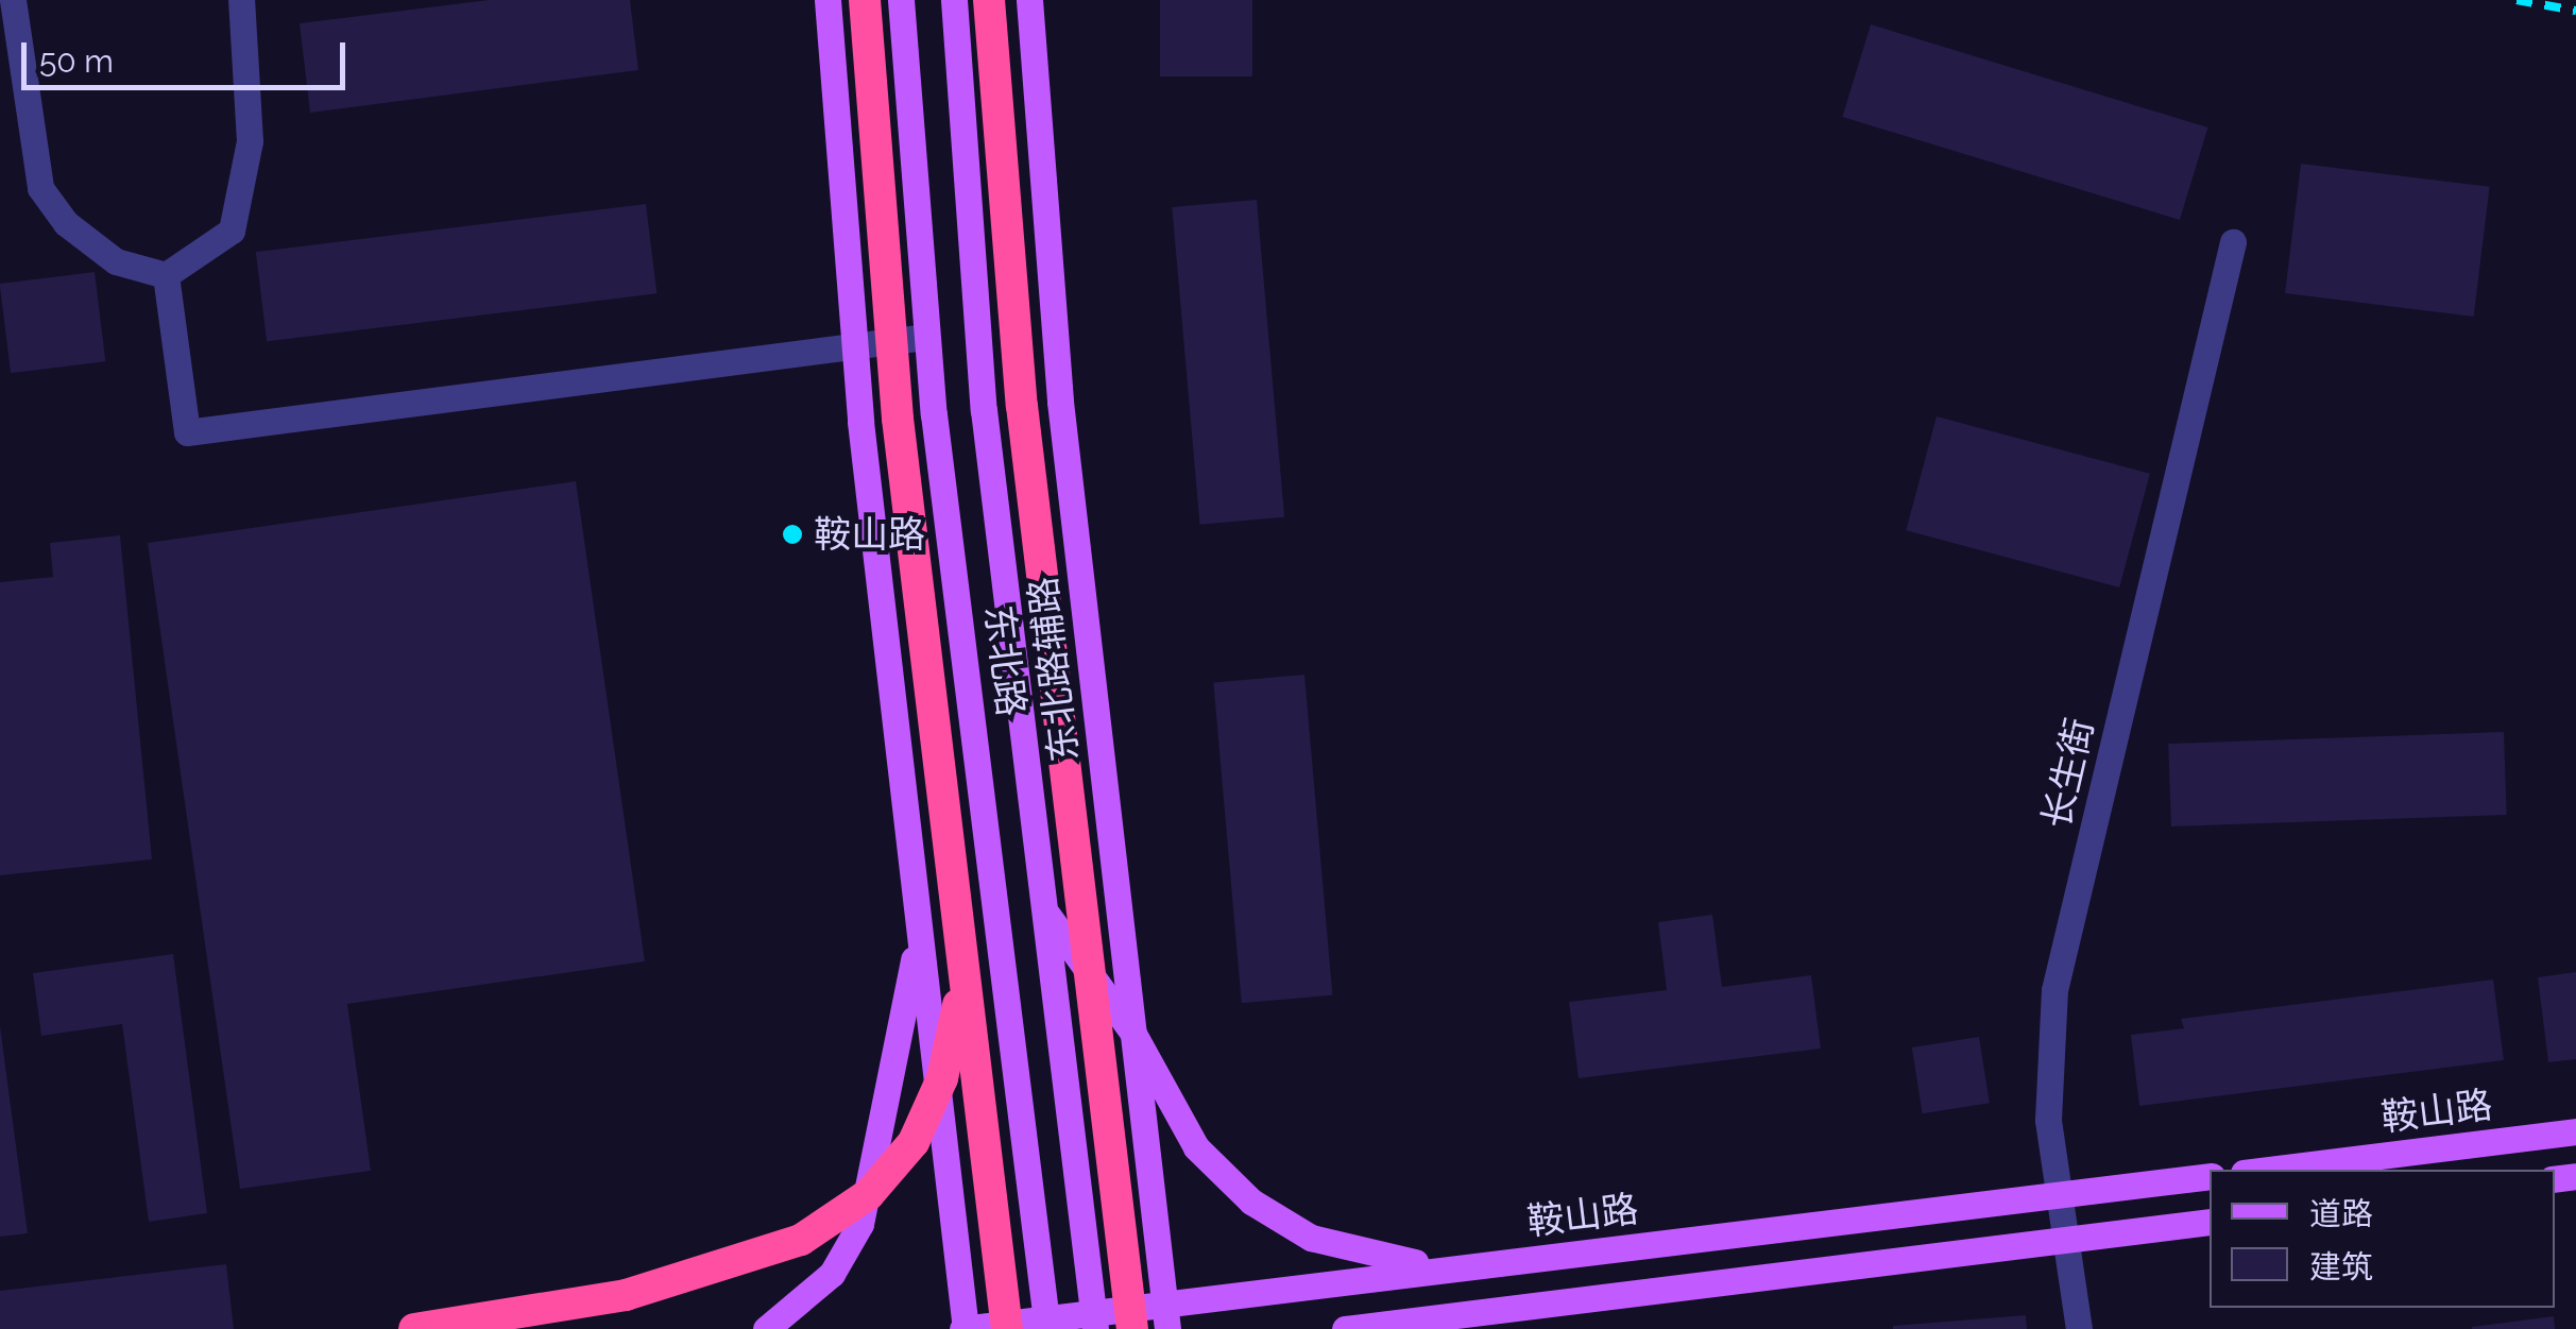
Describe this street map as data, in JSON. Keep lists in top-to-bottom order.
{
  "streets": {
    "highway": ["东北路"],
    "main road": ["东北路辅路", "鞍山路"],
    "street": ["长生街"]
  },
  "crossings": [
    ["东北路", "鞍山路"],
    ["东北路辅路", "鞍山路"],
    ["长生街", "鞍山路"]
  ],
  "places": ["鞍山路"],
  "legend": ["道路", "建筑"],
  "scale_bar": "50 m"
}
